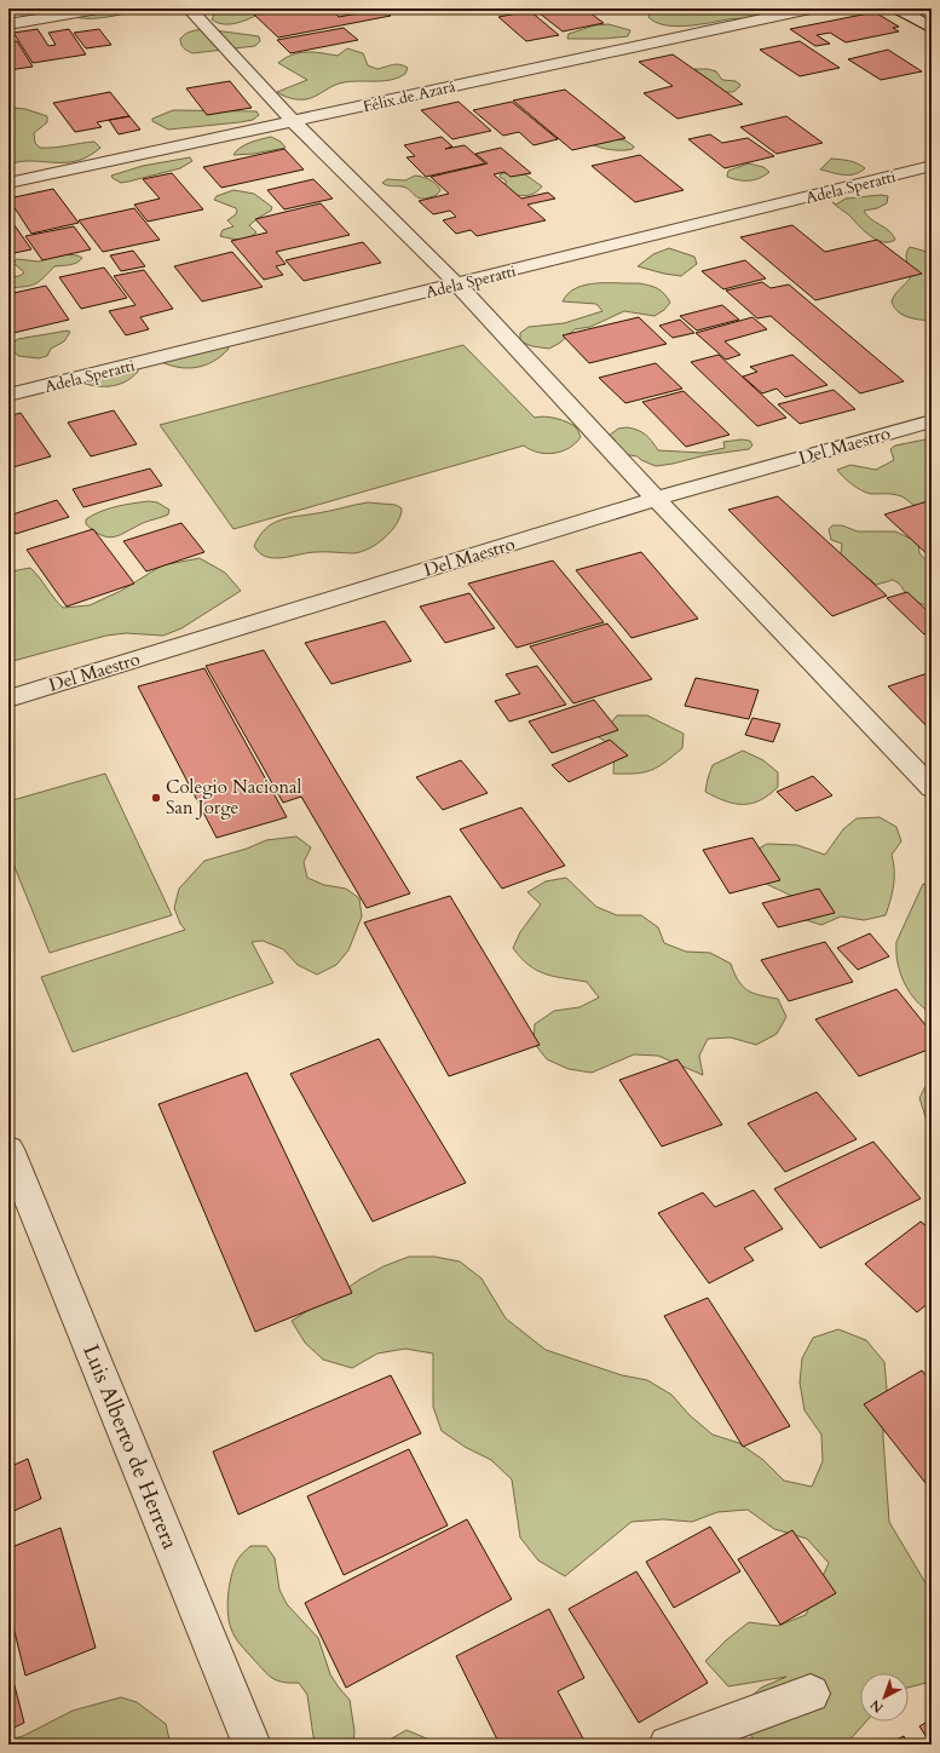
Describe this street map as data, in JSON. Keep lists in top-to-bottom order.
{
  "streets": {
    "street": [
      "Félix de Azará",
      "Adela Speratti",
      "Del Maestro",
      "Luis Alberto de Herrera"
    ]
  },
  "places": ["Colegio Nacional San Jorge"],
  "north": "bottom left"
}
